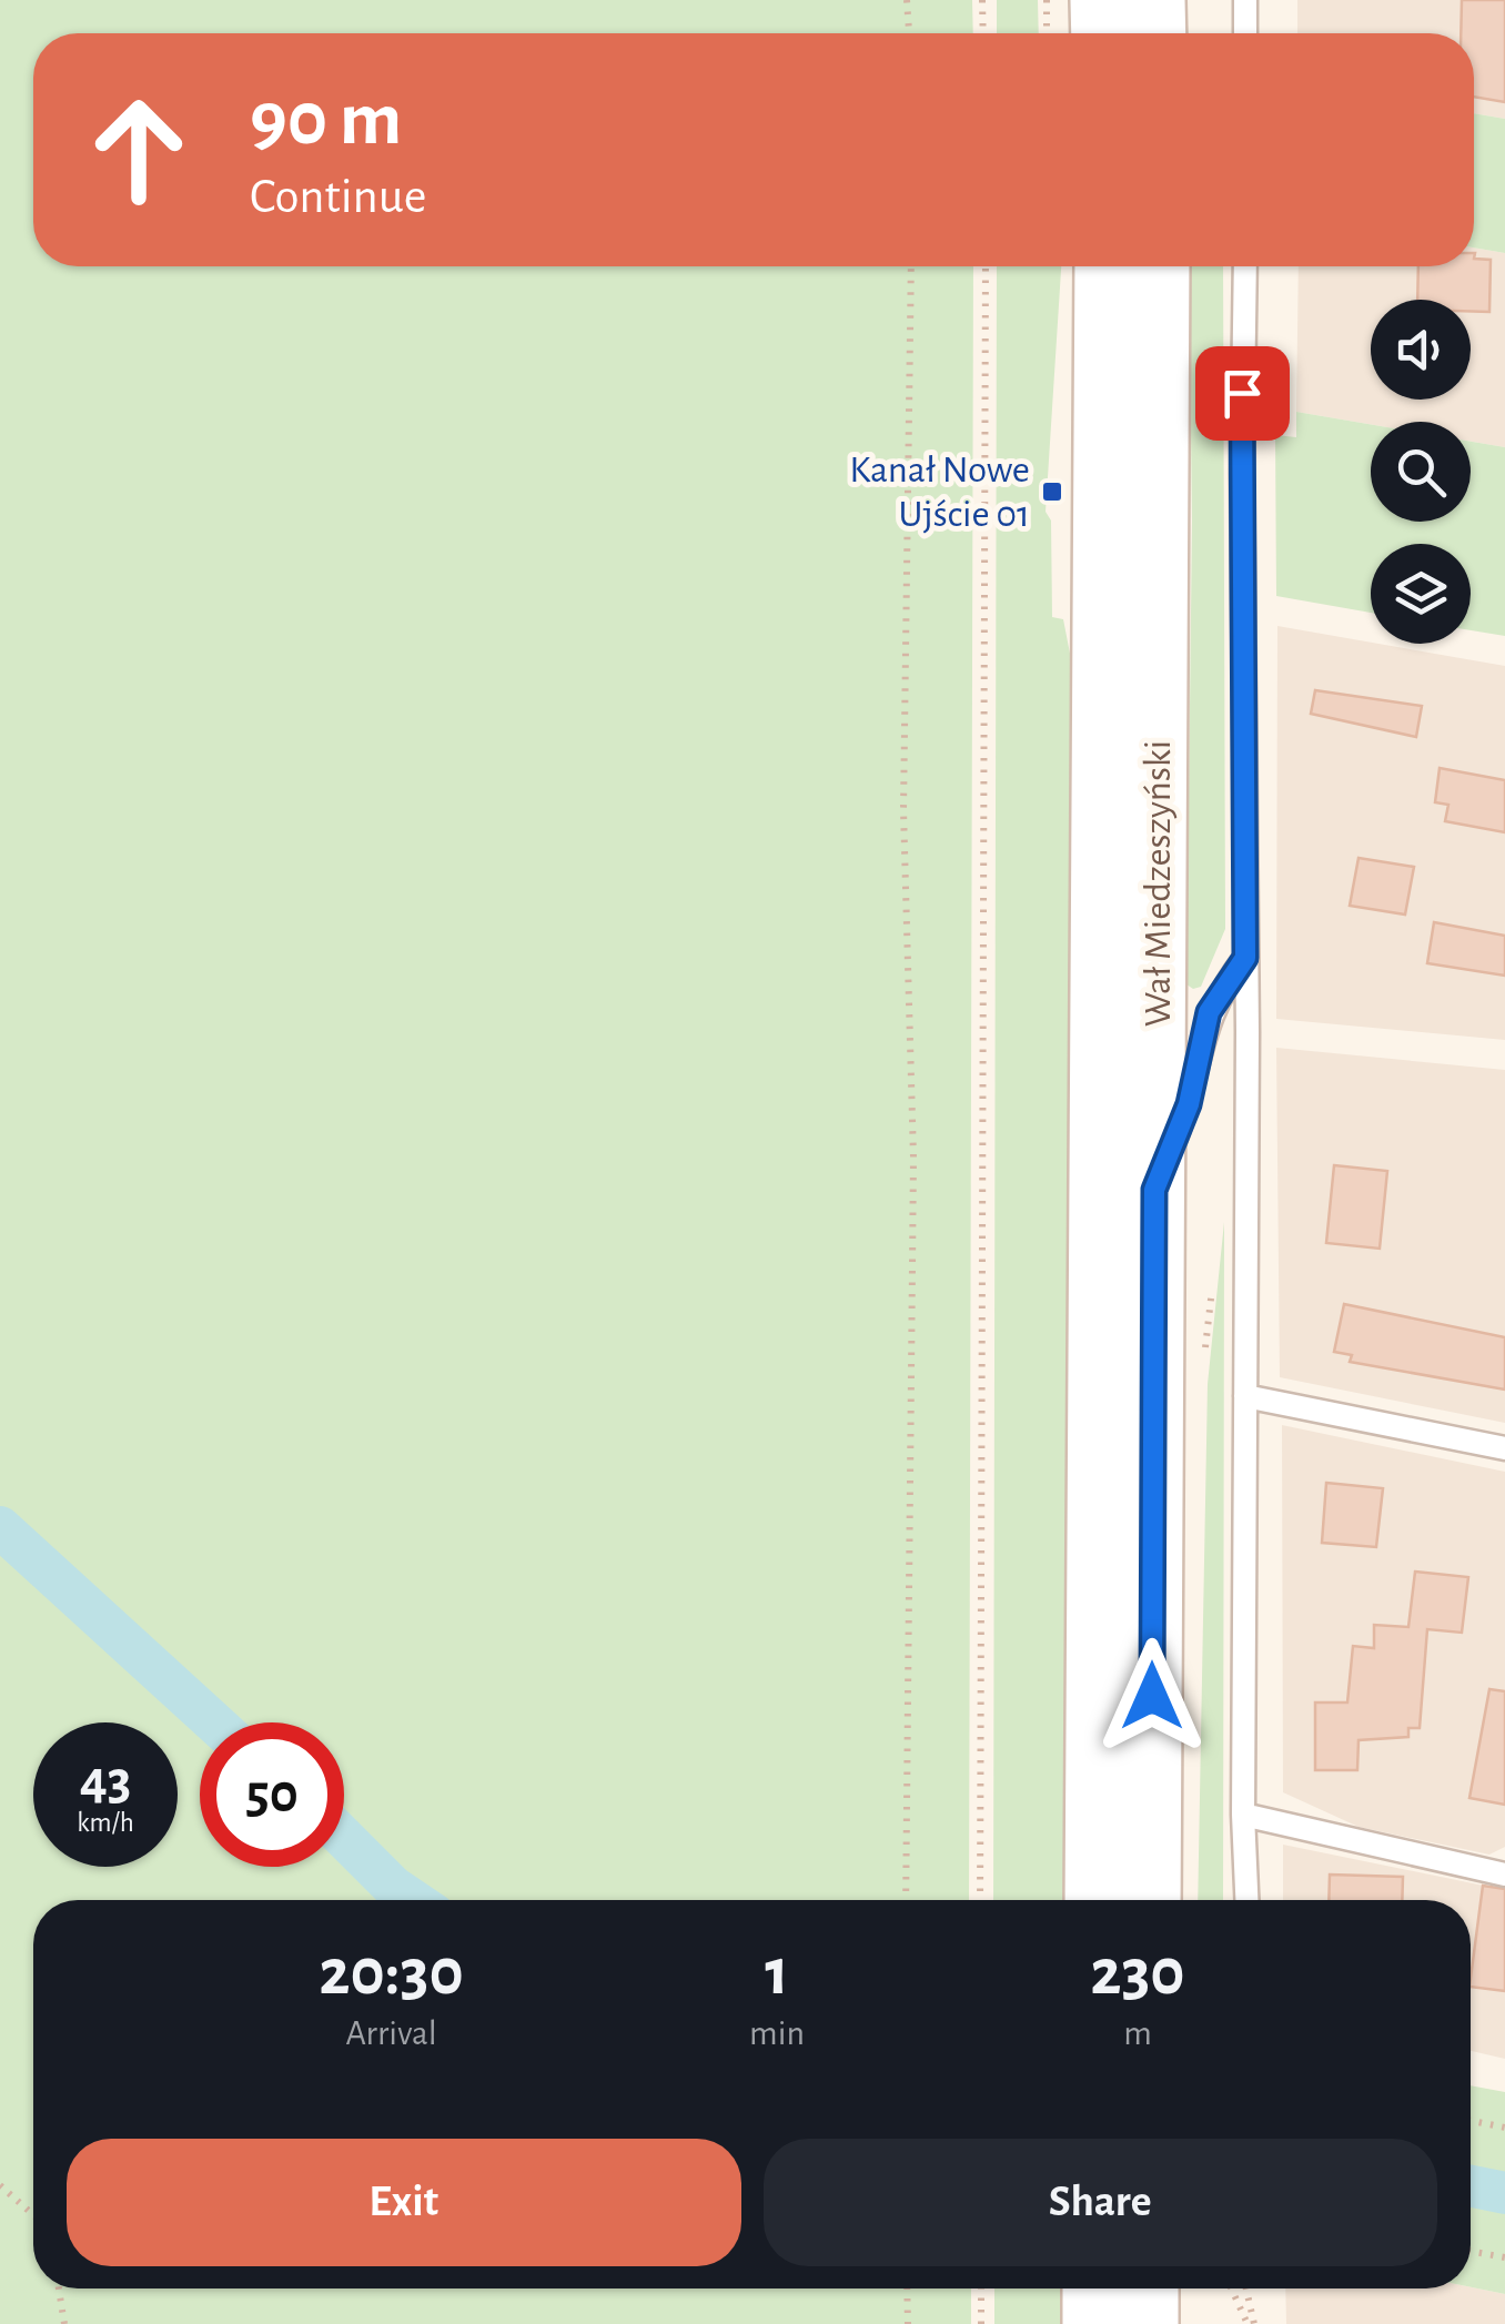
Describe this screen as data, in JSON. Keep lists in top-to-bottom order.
{
  "streets": {
    "main road": ["Wał Miedzeszyński"]
  },
  "places": {
    "transit": ["Kanał Nowe Ujście 01"]
  },
  "page": {
    "turn": ["90 m", "Continue"],
    "speed": "43 km/h",
    "limit": "50",
    "eta": [
      "20:30",
      "Arrival",
      "1",
      "min",
      "230",
      "m"
    ],
    "buttons": ["Exit", "Share"]
  }
}
